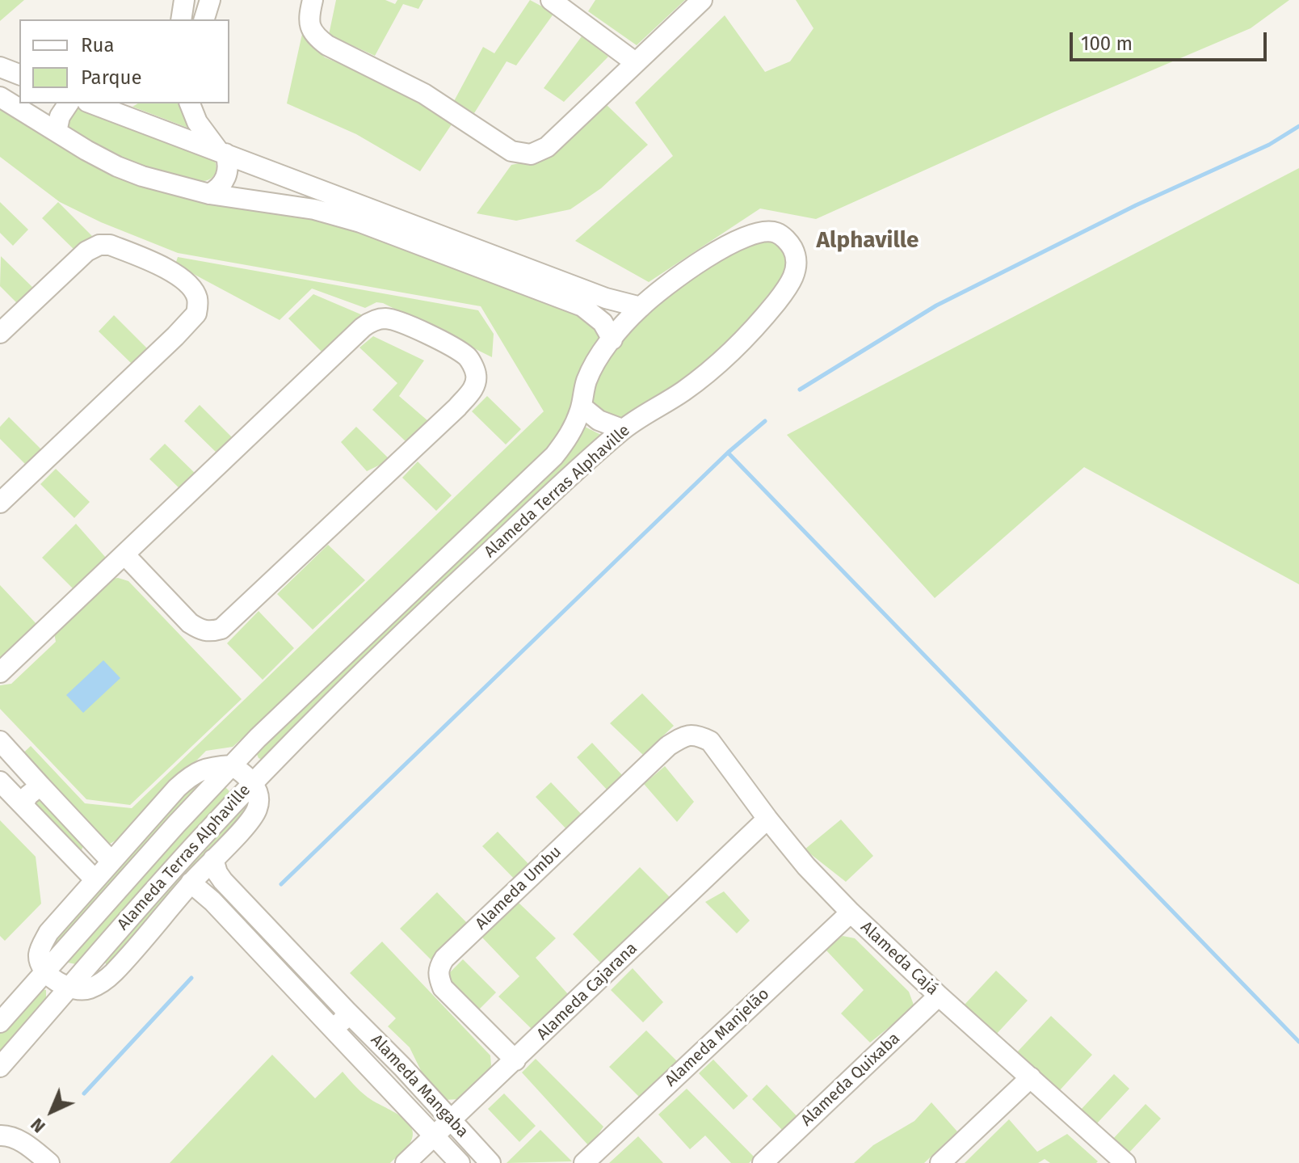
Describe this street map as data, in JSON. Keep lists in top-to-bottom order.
{
  "streets": {
    "street": [
      "Alameda Terras Alphaville",
      "Alameda Umbu",
      "Alameda Cajá",
      "Alameda Cajarana",
      "Alameda Manjelão",
      "Alameda Quixaba",
      "Alameda Mangaba"
    ]
  },
  "crossings": [
    ["Alameda Umbu", "Alameda Cajá"],
    ["Alameda Umbu", "Alameda Cajarana"],
    ["Alameda Cajá", "Alameda Cajarana"],
    ["Alameda Cajá", "Alameda Manjelão"],
    ["Alameda Cajá", "Alameda Quixaba"],
    ["Alameda Cajarana", "Alameda Mangaba"]
  ],
  "districts": ["Alphaville"],
  "legend": ["Rua", "Parque"],
  "scale_bar": "100 m",
  "north": "bottom left"
}
